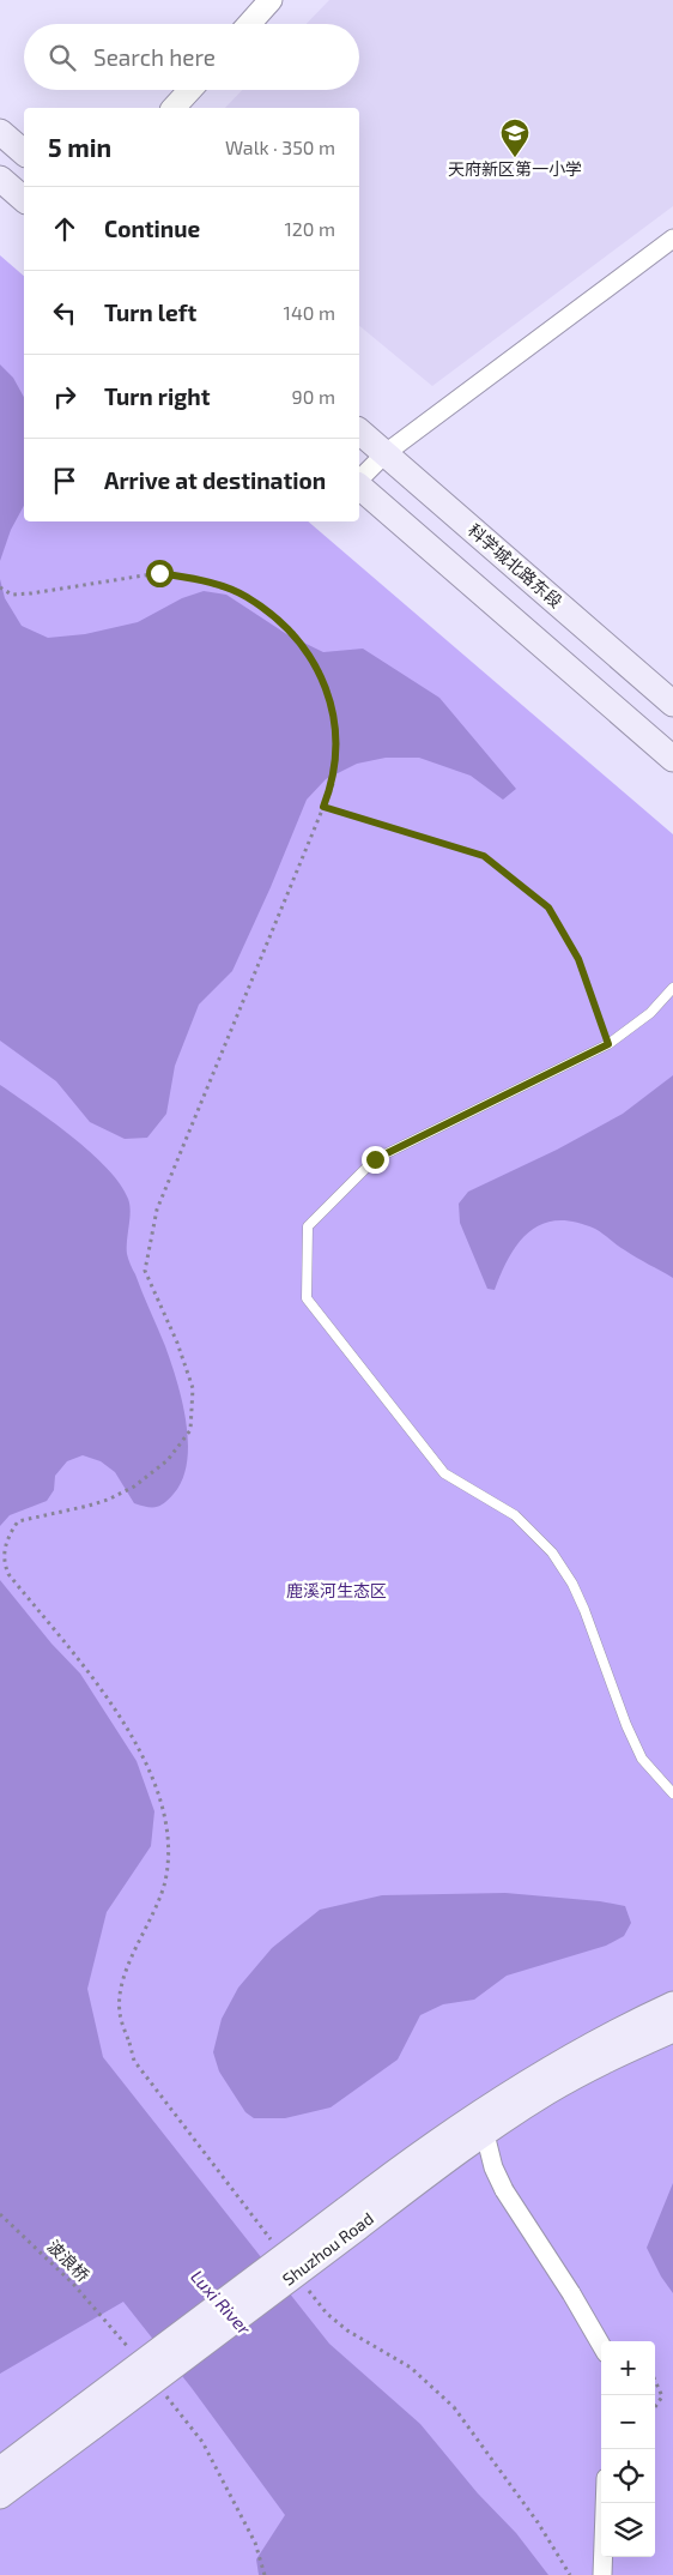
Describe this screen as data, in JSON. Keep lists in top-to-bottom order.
{
  "streets": {
    "main road": ["科学城北路东段", "Shuzhou Road"],
    "path": ["波浪桥"]
  },
  "water": ["Luxi River"],
  "parks": ["鹿溪河生态区"],
  "places": {
    "school or university": ["天府新区第一小学"]
  },
  "page": {
    "search": "Search here",
    "heading": ["5 min", "Walk · 350 m"],
    "list": [
      ["Continue", "120 m"],
      ["Turn left", "140 m"],
      ["Turn right", "90 m"],
      "Arrive at destination"
    ],
    "map_buttons": ["+", "−"]
  }
}
